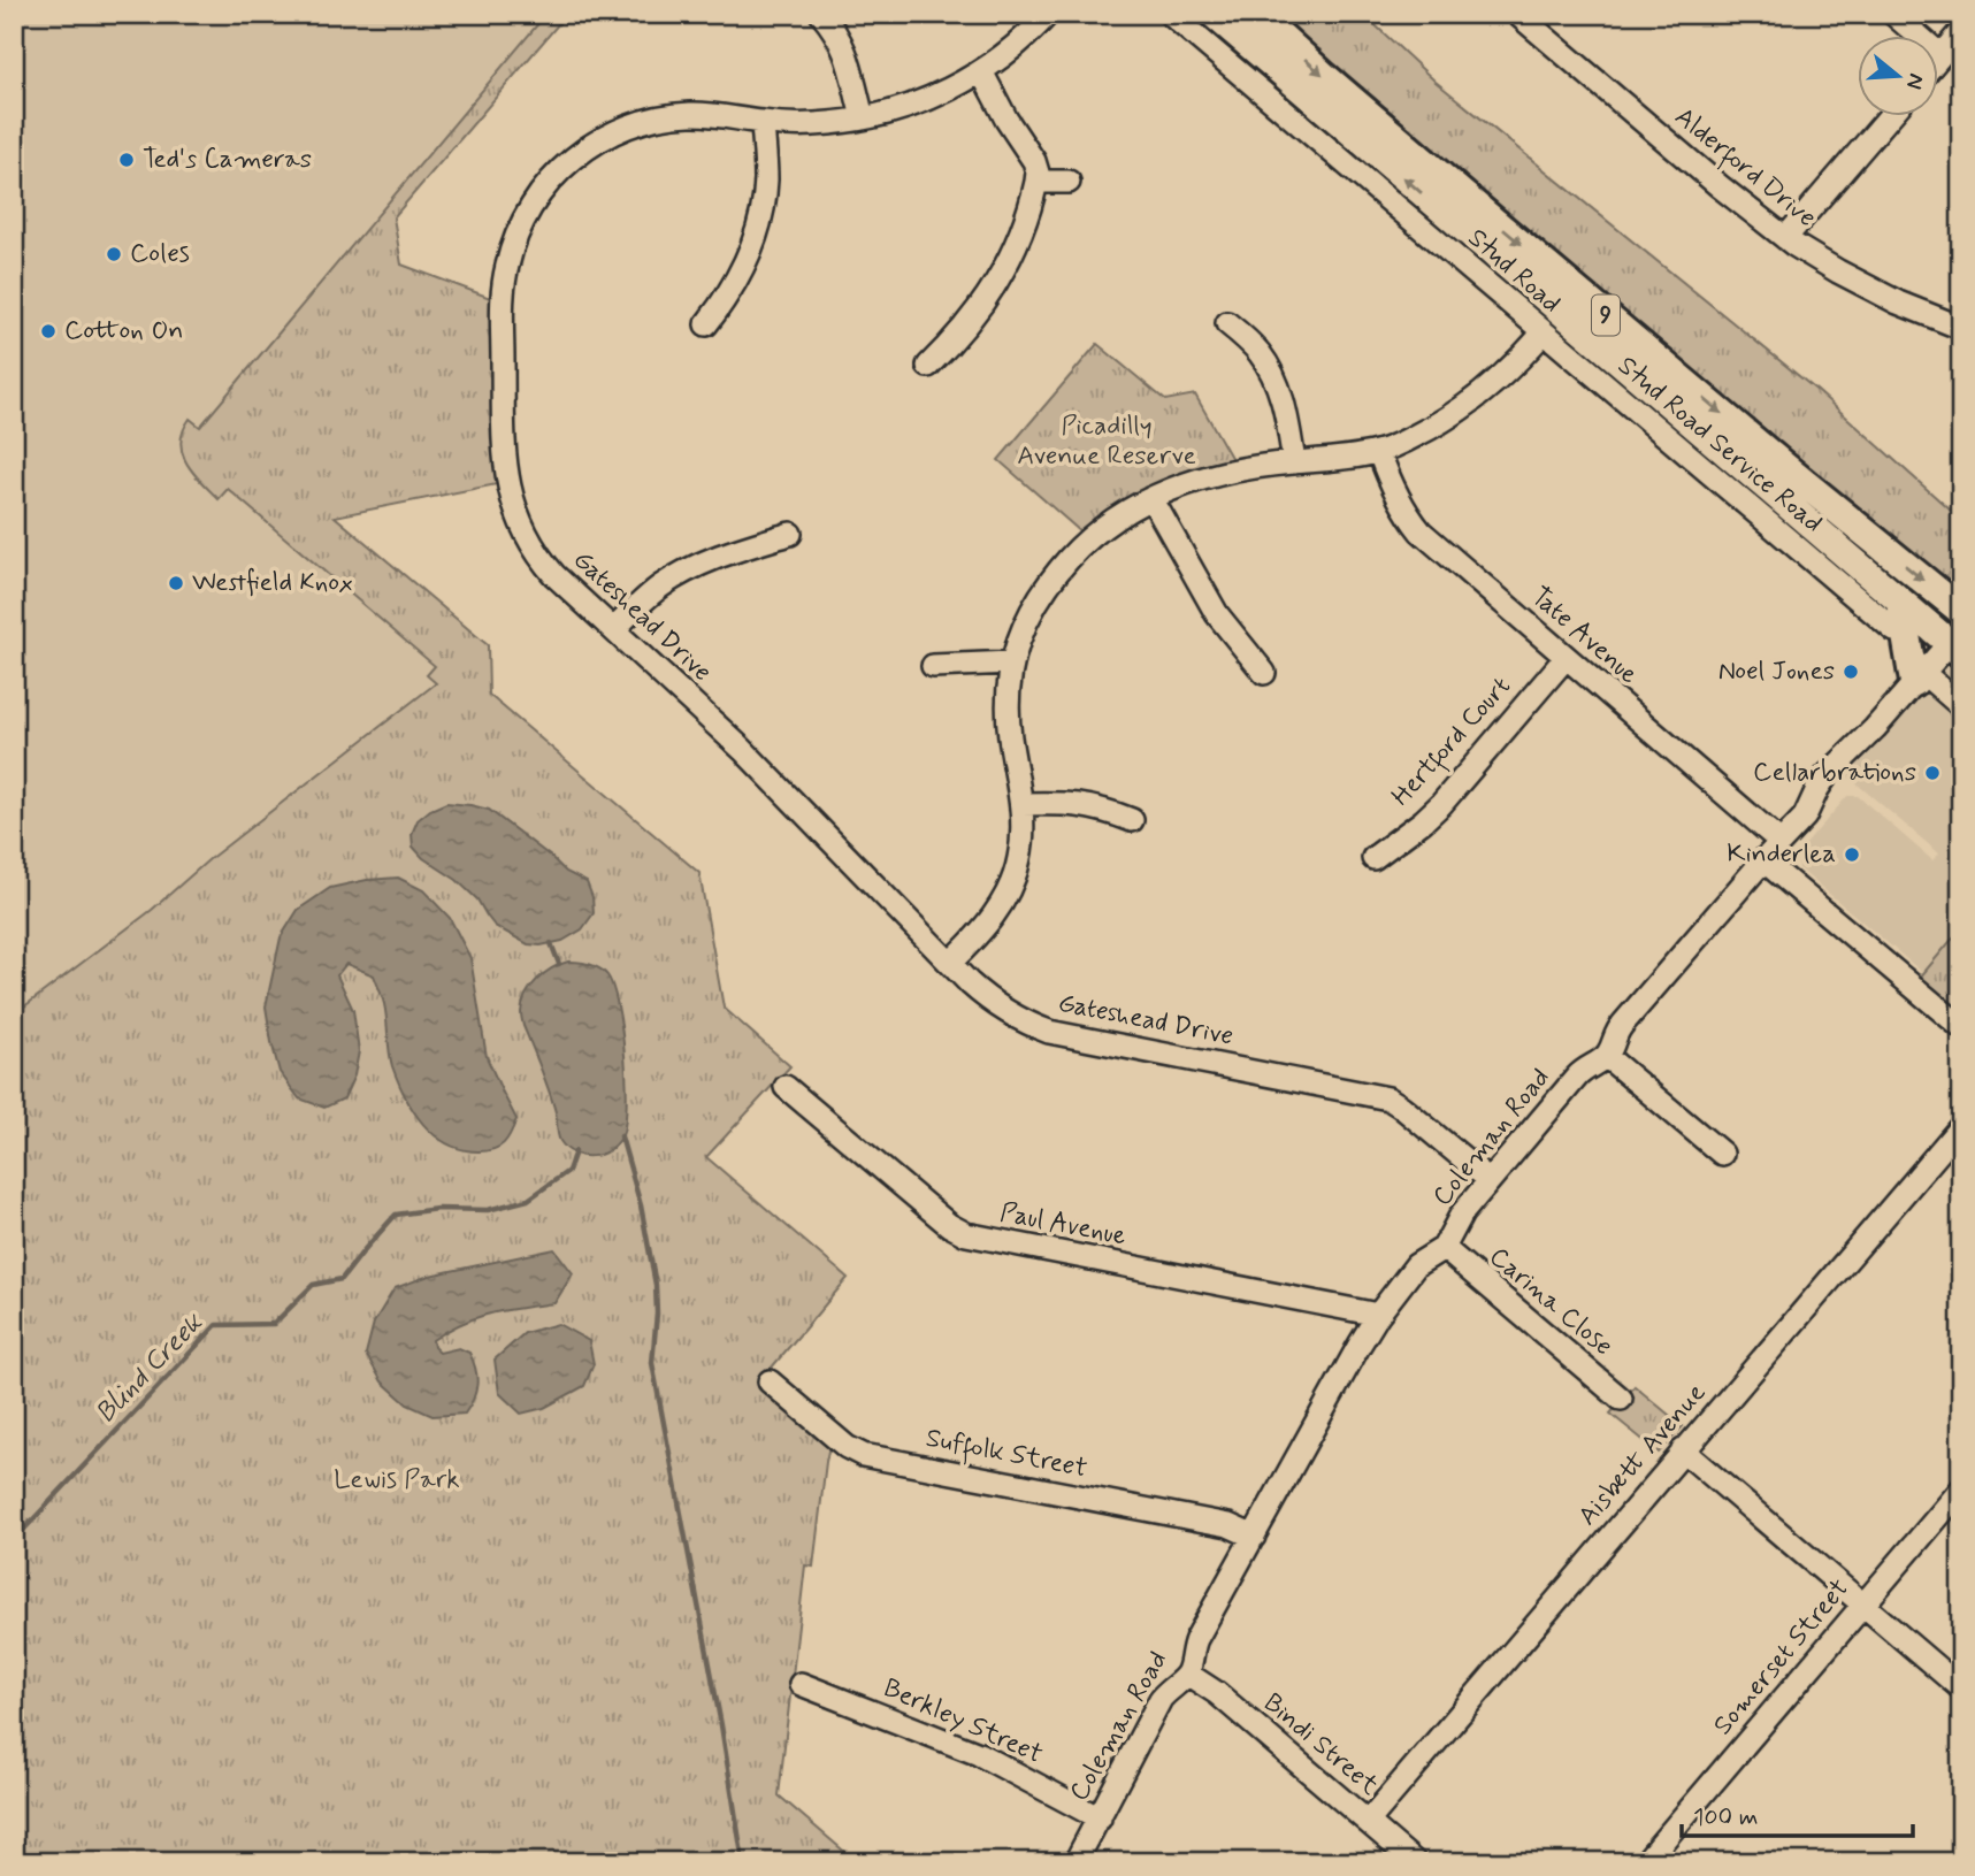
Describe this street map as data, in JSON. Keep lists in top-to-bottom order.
{
  "streets": {
    "main road": ["Stud Road", "9"],
    "street": [
      "Alderford Drive",
      "Stud Road Service Road",
      "Gateshead Drive",
      "Tate Avenue",
      "Hertford Court",
      "Coleman Road",
      "Paul Avenue",
      "Carina Close",
      "Suffolk Street",
      "Aisbett Avenue",
      "Somerset Street",
      "Berkley Street",
      "Bindi Street"
    ]
  },
  "crossings": [
    ["Stud Road", "Stud Road Service Road"],
    ["Stud Road", "Coleman Road"],
    ["Gateshead Drive", "Coleman Road"],
    ["Tate Avenue", "Hertford Court"],
    ["Tate Avenue", "Coleman Road"],
    ["Coleman Road", "Paul Avenue"],
    ["Coleman Road", "Carina Close"],
    ["Coleman Road", "Suffolk Street"],
    ["Coleman Road", "Berkley Street"],
    ["Coleman Road", "Bindi Street"],
    ["Aisbett Avenue", "Bindi Street"]
  ],
  "water": ["Blind Creek"],
  "parks": ["Picadilly Avenue Reserve", "Lewis Park"],
  "places": [
    "Ted's Cameras",
    "Coles",
    "Cotton On",
    "Westfield Knox",
    "Noel Jones",
    "Cellarbrations",
    "Kinderlea"
  ],
  "scale_bar": "100 m",
  "north": "right"
}
